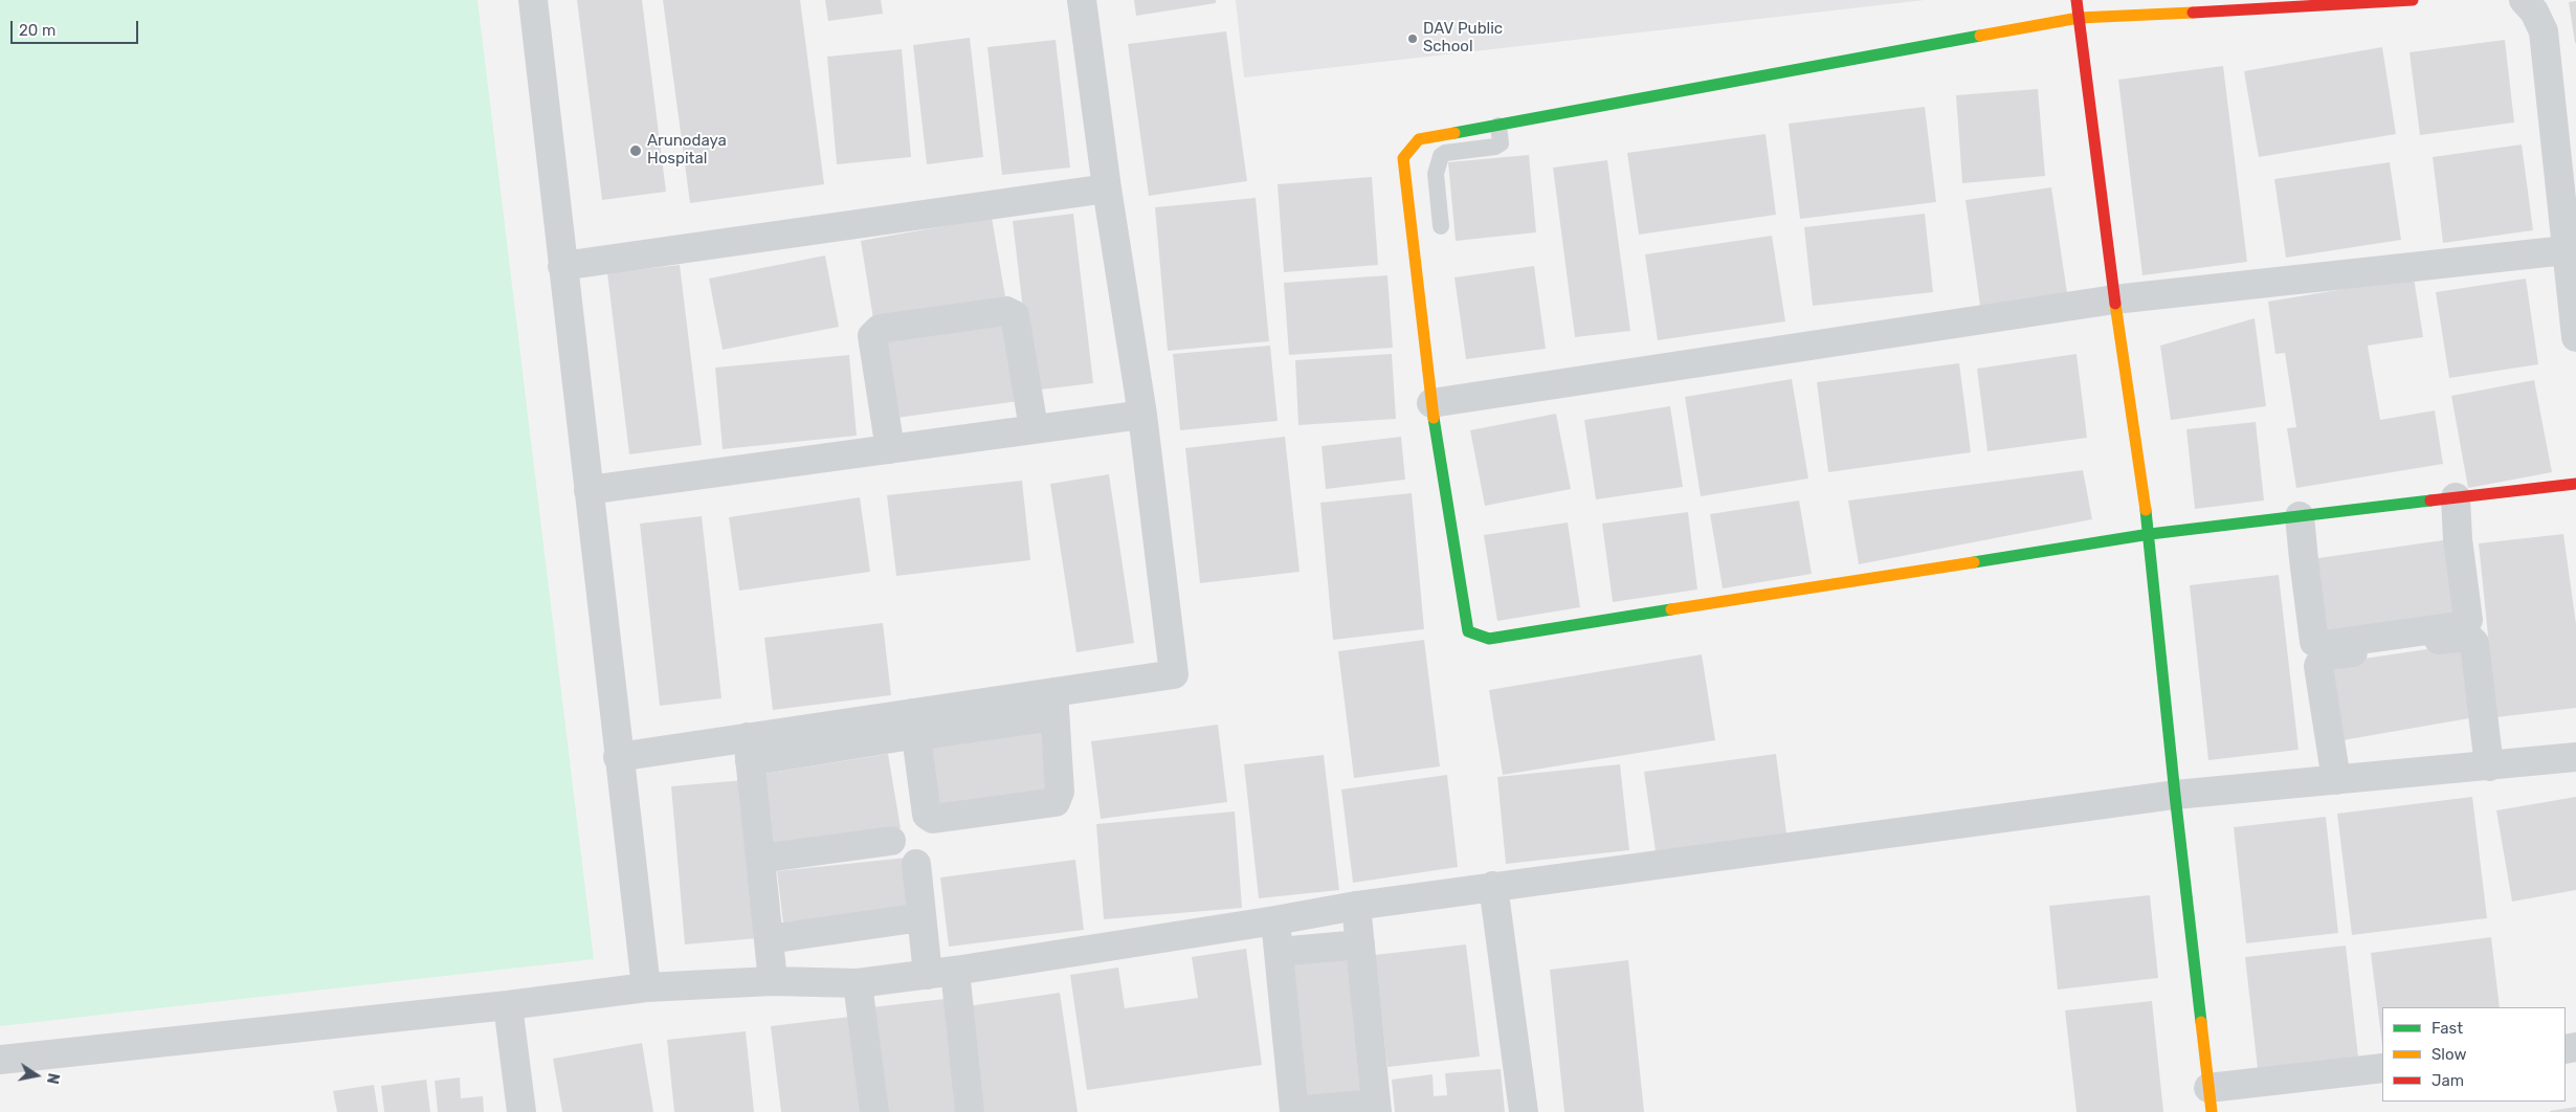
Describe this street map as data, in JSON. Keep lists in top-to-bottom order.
{
  "places": ["DAV Public School", "Arunodaya Hospital"],
  "legend": ["Fast", "Slow", "Jam"],
  "scale_bar": "20 m",
  "north": "right"
}
